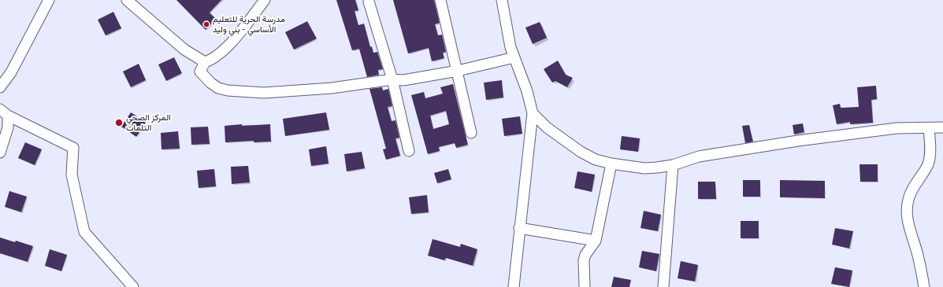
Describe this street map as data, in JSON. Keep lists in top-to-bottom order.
{
  "places": ["مدرسة الحرية للتعليم الأساسي - بني وليد", "المركز الصحي التلمات"]
}
